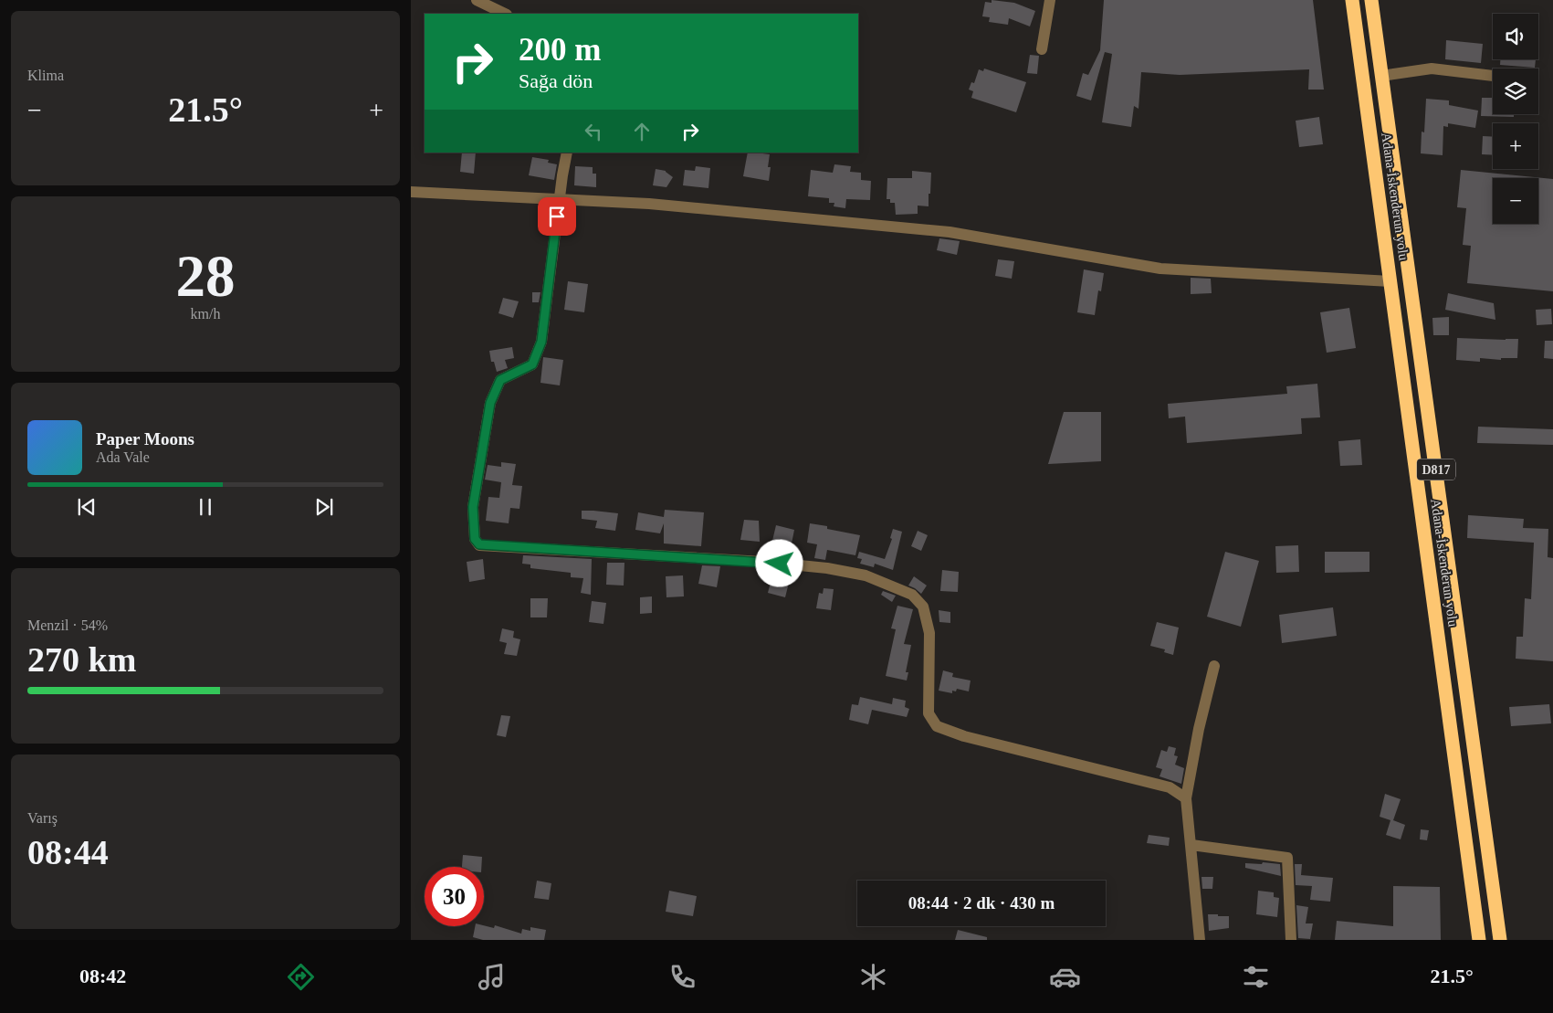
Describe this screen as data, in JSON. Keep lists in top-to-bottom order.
{
  "streets": {
    "highway": ["Adana-İskenderun yolu", "D817"]
  },
  "page": {
    "tile": [
      "Klima",
      ["28", "km/h"],
      ["Menzil · 54%", "270 km"],
      ["Varış", "08:44"]
    ],
    "map_buttons": ["+", "−"],
    "turn": ["200 m", "Sağa dön"],
    "heat": ["−", "21.5°", "+"],
    "song": ["Paper Moons", "Ada Vale"],
    "limit": "30",
    "trip": "08:44 · 2 dk · 430 m",
    "tabs": ["08:42", "21.5°"]
  }
}
